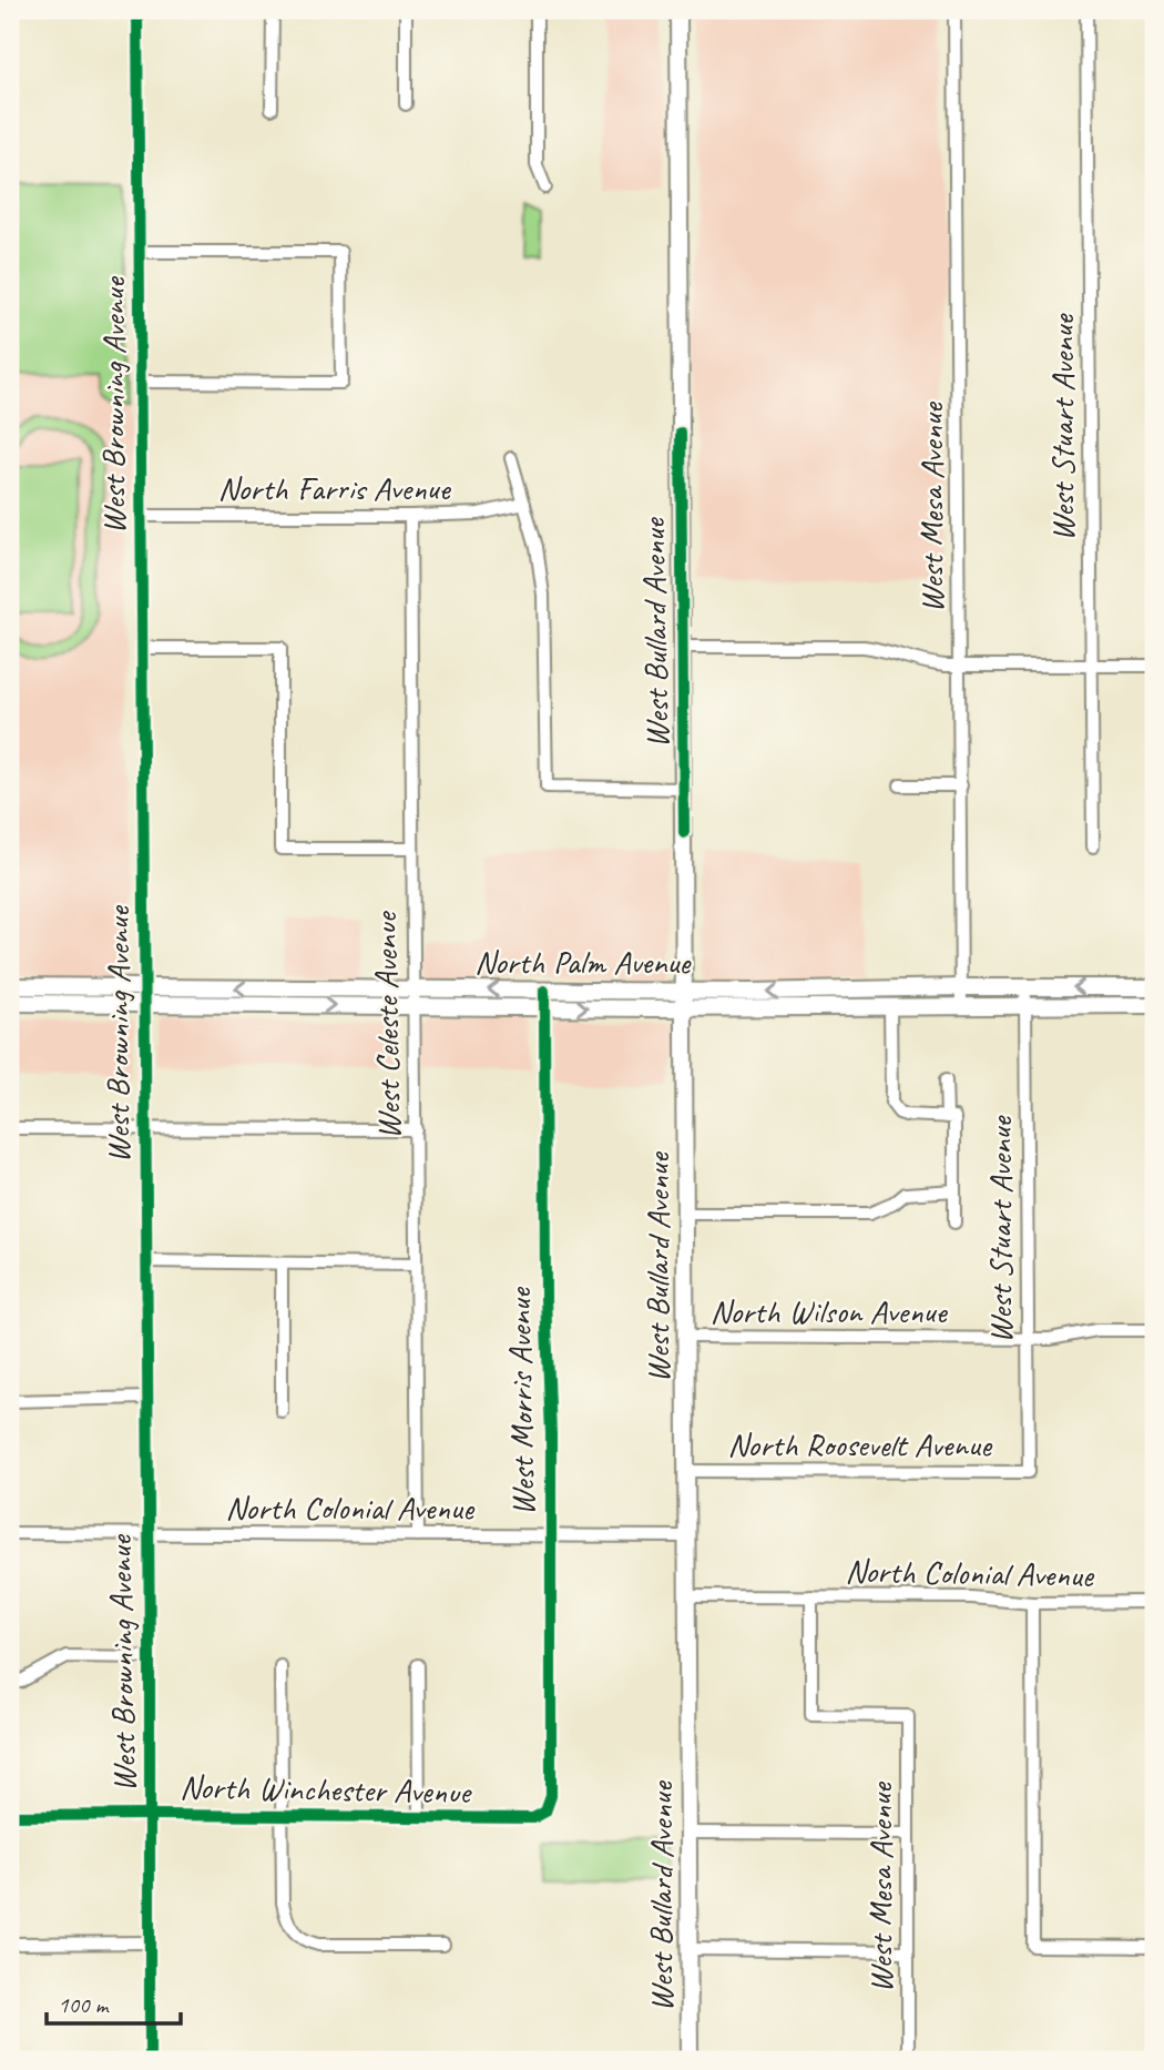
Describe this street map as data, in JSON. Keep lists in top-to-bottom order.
{
  "streets": {
    "main road": ["West Bullard Avenue", "North Palm Avenue"],
    "street": [
      "West Browning Avenue",
      "West Stuart Avenue",
      "North Farris Avenue",
      "West Mesa Avenue",
      "West Celeste Avenue",
      "North Wilson Avenue",
      "West Morris Avenue",
      "North Roosevelt Avenue",
      "North Colonial Avenue",
      "North Winchester Avenue"
    ]
  },
  "crossings": [
    ["West Browning Avenue", "North Farris Avenue"],
    ["West Browning Avenue", "North Palm Avenue"],
    ["West Browning Avenue", "North Colonial Avenue"],
    ["West Browning Avenue", "North Winchester Avenue"],
    ["West Stuart Avenue", "North Palm Avenue"],
    ["West Stuart Avenue", "North Wilson Avenue"],
    ["West Stuart Avenue", "North Roosevelt Avenue"],
    ["North Farris Avenue", "West Celeste Avenue"],
    ["West Mesa Avenue", "North Palm Avenue"],
    ["West Mesa Avenue", "North Colonial Avenue"],
    ["West Bullard Avenue", "North Palm Avenue"],
    ["West Bullard Avenue", "North Wilson Avenue"],
    ["West Bullard Avenue", "North Roosevelt Avenue"],
    ["West Bullard Avenue", "North Colonial Avenue"],
    ["North Palm Avenue", "West Celeste Avenue"],
    ["North Palm Avenue", "West Morris Avenue"],
    ["West Celeste Avenue", "North Colonial Avenue"],
    ["West Morris Avenue", "North Colonial Avenue"],
    ["West Morris Avenue", "North Winchester Avenue"]
  ],
  "scale_bar": "100 m"
}
